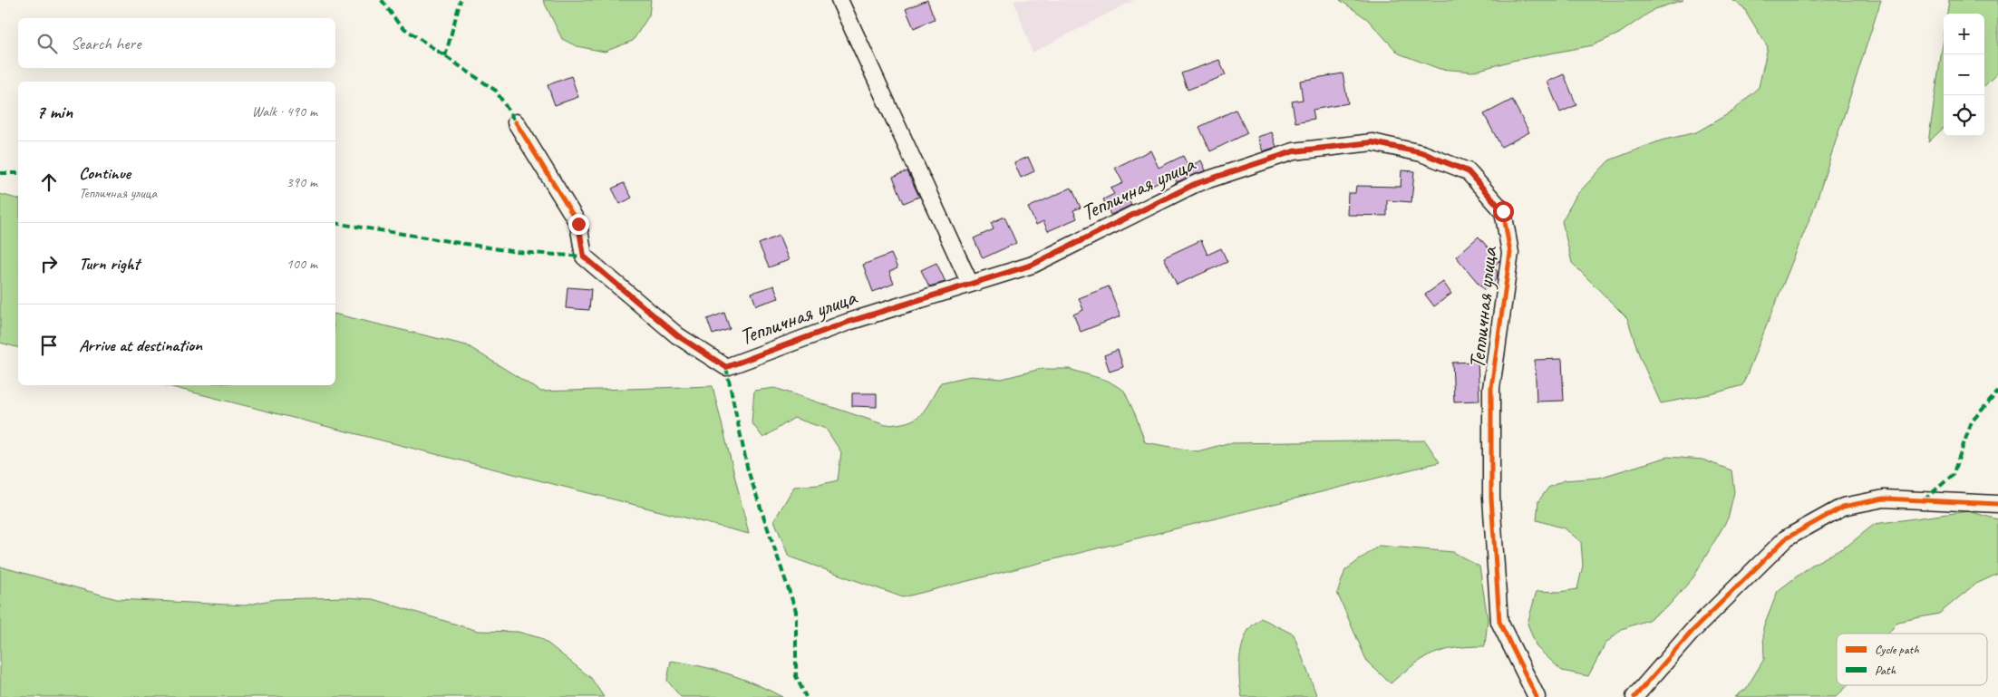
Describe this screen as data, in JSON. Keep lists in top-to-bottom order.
{
  "streets": {
    "street": ["Тепличная улица"]
  },
  "legend": ["Cycle path", "Path"],
  "page": {
    "map_buttons": ["+", "−"],
    "search": "Search here",
    "heading": ["7 min", "Walk · 490 m"],
    "list": [
      ["Continue", "Тепличная улица", "390 m"],
      ["Turn right", "100 m"],
      "Arrive at destination"
    ]
  }
}
